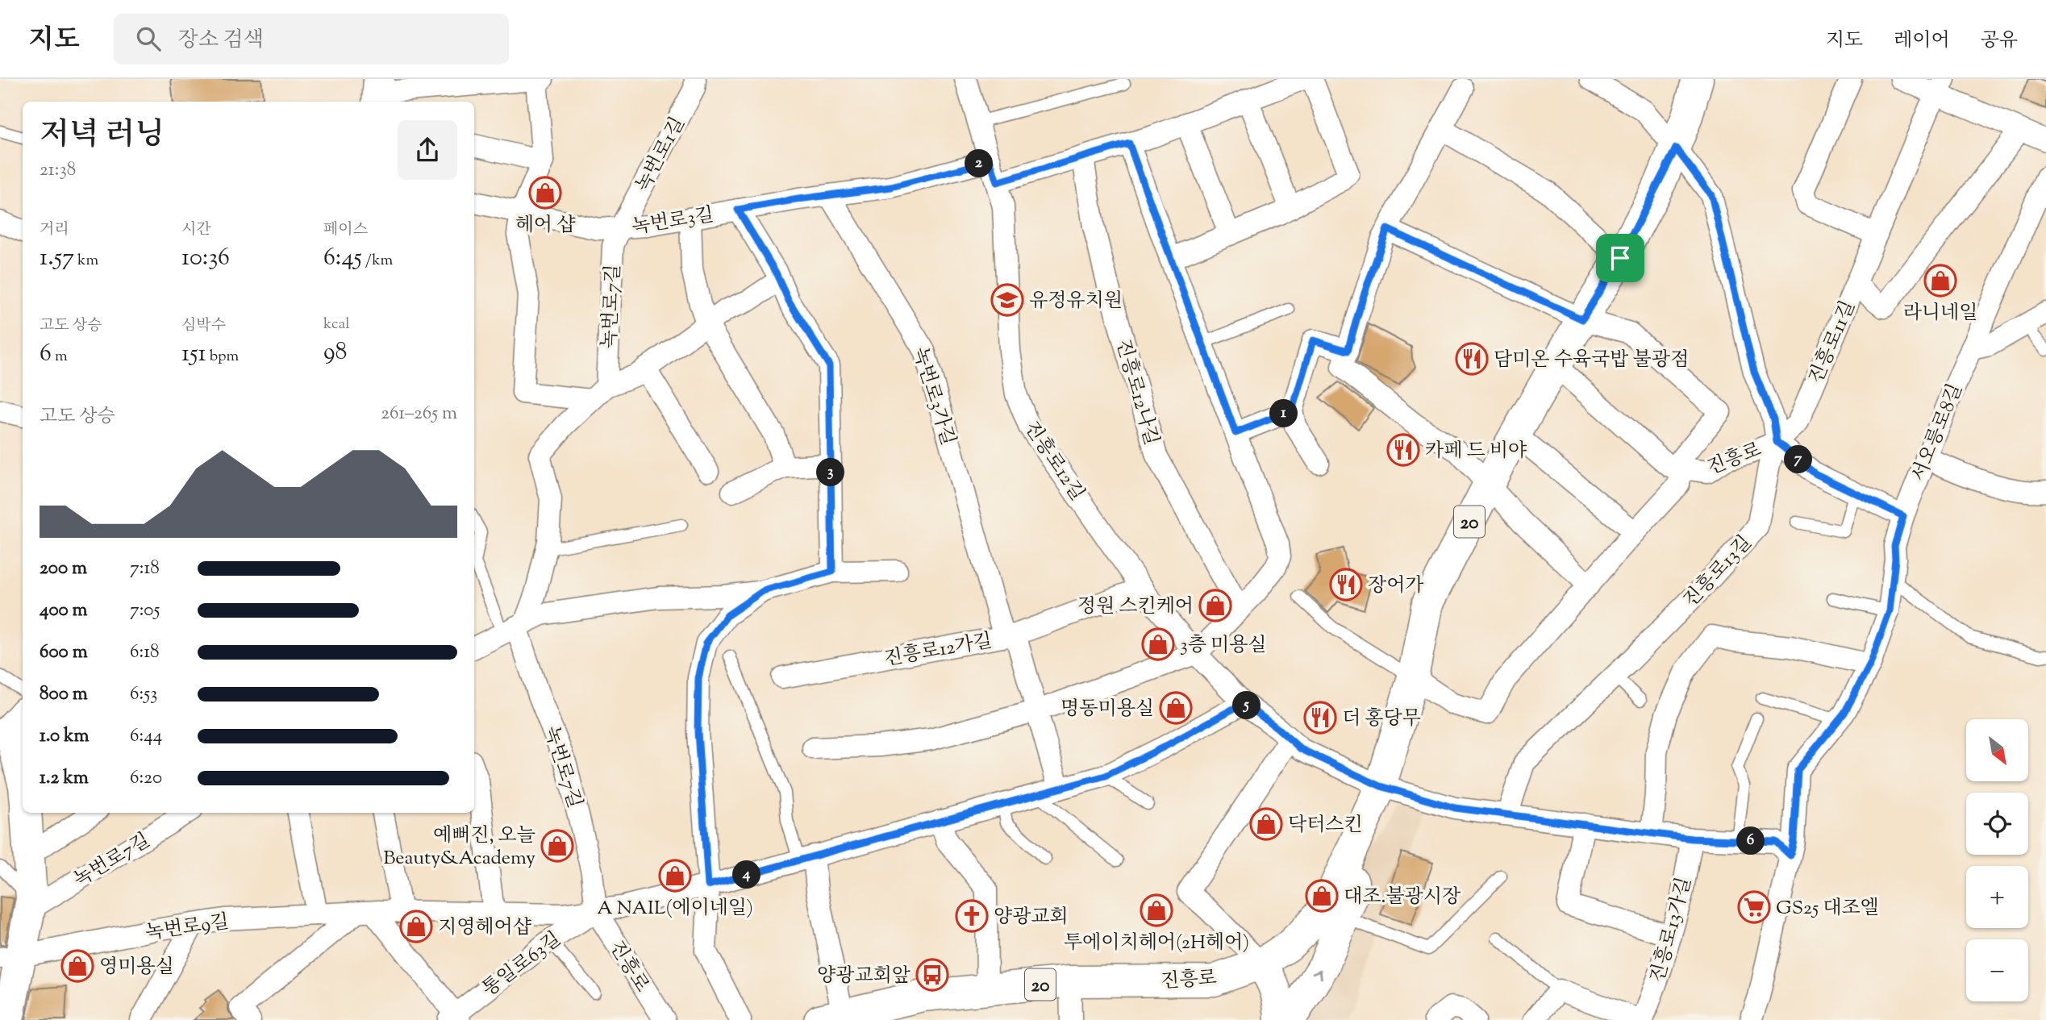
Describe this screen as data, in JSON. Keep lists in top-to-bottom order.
{
  "streets": {
    "main road": ["진흥로", "20"],
    "street": [
      "녹번로1길",
      "녹번로3길",
      "녹번로7길",
      "진흥로11길",
      "진흥로12나길",
      "녹번로3가길",
      "서오릉로8길",
      "진흥로12길",
      "진흥로13길",
      "진흥로12가길",
      "녹번로9길",
      "진흥로13가길",
      "통일로63길"
    ]
  },
  "crossings": [
    ["녹번로1길", "녹번로3길"],
    ["녹번로1길", "녹번로7길"],
    ["녹번로3길", "녹번로7길"],
    ["녹번로3길", "녹번로3가길"],
    ["녹번로3길", "진흥로12길"],
    ["녹번로7길", "진흥로"],
    ["녹번로7길", "녹번로9길"],
    ["녹번로7길", "통일로63길"],
    ["진흥로11길", "진흥로"],
    ["진흥로11길", "진흥로13길"],
    ["녹번로3가길", "진흥로12가길"],
    ["진흥로", "진흥로12길"],
    ["진흥로", "진흥로13길"],
    ["진흥로", "녹번로9길"],
    ["진흥로", "통일로63길"],
    ["녹번로9길", "통일로63길"]
  ],
  "places": {
    "shop": [
      "헤어 샵",
      "라니네일",
      "정원 스킨케어",
      "3층 미용실",
      "명동미용실",
      "닥터스킨",
      "예뻐진, 오늘 Beauty&Academy",
      "A NAIL(에이네일)",
      "대조.불광시장",
      "투에이치헤어(2H헤어)",
      "지영헤어샵",
      "영미용실"
    ],
    "school or university": ["유정유치원"],
    "restaurant": [
      "담미온 수육국밥 불광점",
      "카페 드 비야",
      "장어가",
      "더 홍당무"
    ],
    "supermarket": ["GS25 대조엘"],
    "church": ["양광교회"],
    "bus stop": ["양광교회앞"]
  },
  "north": "bottom right",
  "page": {
    "header": "지도",
    "search": "장소 검색",
    "nav": ["지도", "레이어", "공유"],
    "heading": ["저녁 러닝", "21:38"],
    "pins": [
      "2",
      "1",
      "7",
      "3",
      "5",
      "6",
      "4"
    ],
    "stats": [
      ["거리", "1.57 km"],
      ["시간", "10:36"],
      ["페이스", "6:45 /km"],
      ["고도 상승", "6 m"],
      ["심박수", "151 bpm"],
      ["kcal", "98"]
    ],
    "chart": ["고도 상승", "261–265 m"],
    "list": [
      {
        "name": "200 m",
        "note": "7:18"
      },
      {
        "name": "400 m",
        "note": "7:05"
      },
      {
        "name": "600 m",
        "note": "6:18"
      },
      {
        "name": "800 m",
        "note": "6:53"
      },
      {
        "name": "1.0 km",
        "note": "6:44"
      },
      {
        "name": "1.2 km",
        "note": "6:20"
      }
    ],
    "map_buttons": ["+", "−"]
  }
}
